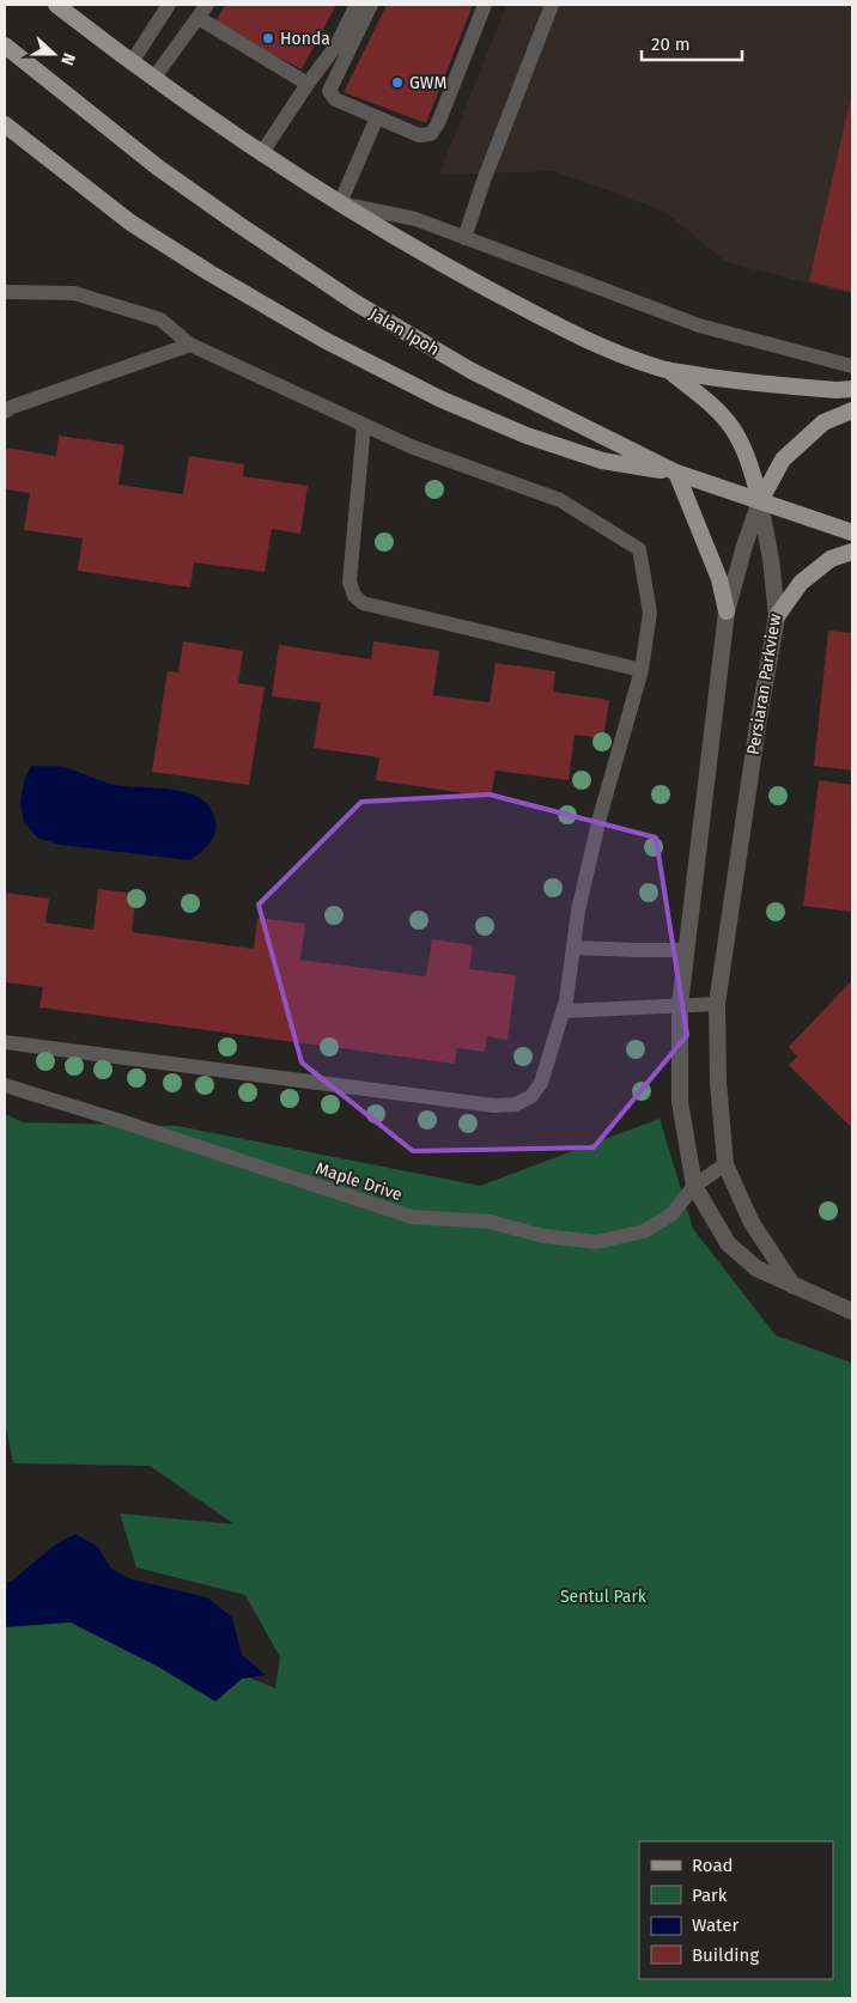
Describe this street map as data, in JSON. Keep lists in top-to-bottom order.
{
  "streets": {
    "main road": ["Jalan Ipoh"],
    "street": ["Persiaran Parkview"],
    "lane": ["Maple Drive"]
  },
  "crossings": [
    ["Jalan Ipoh", "Persiaran Parkview"]
  ],
  "parks": ["Sentul Park"],
  "places": ["Honda", "GWM"],
  "legend": [
    "Road",
    "Park",
    "Water",
    "Building"
  ],
  "scale_bar": "20 m",
  "north": "right"
}
